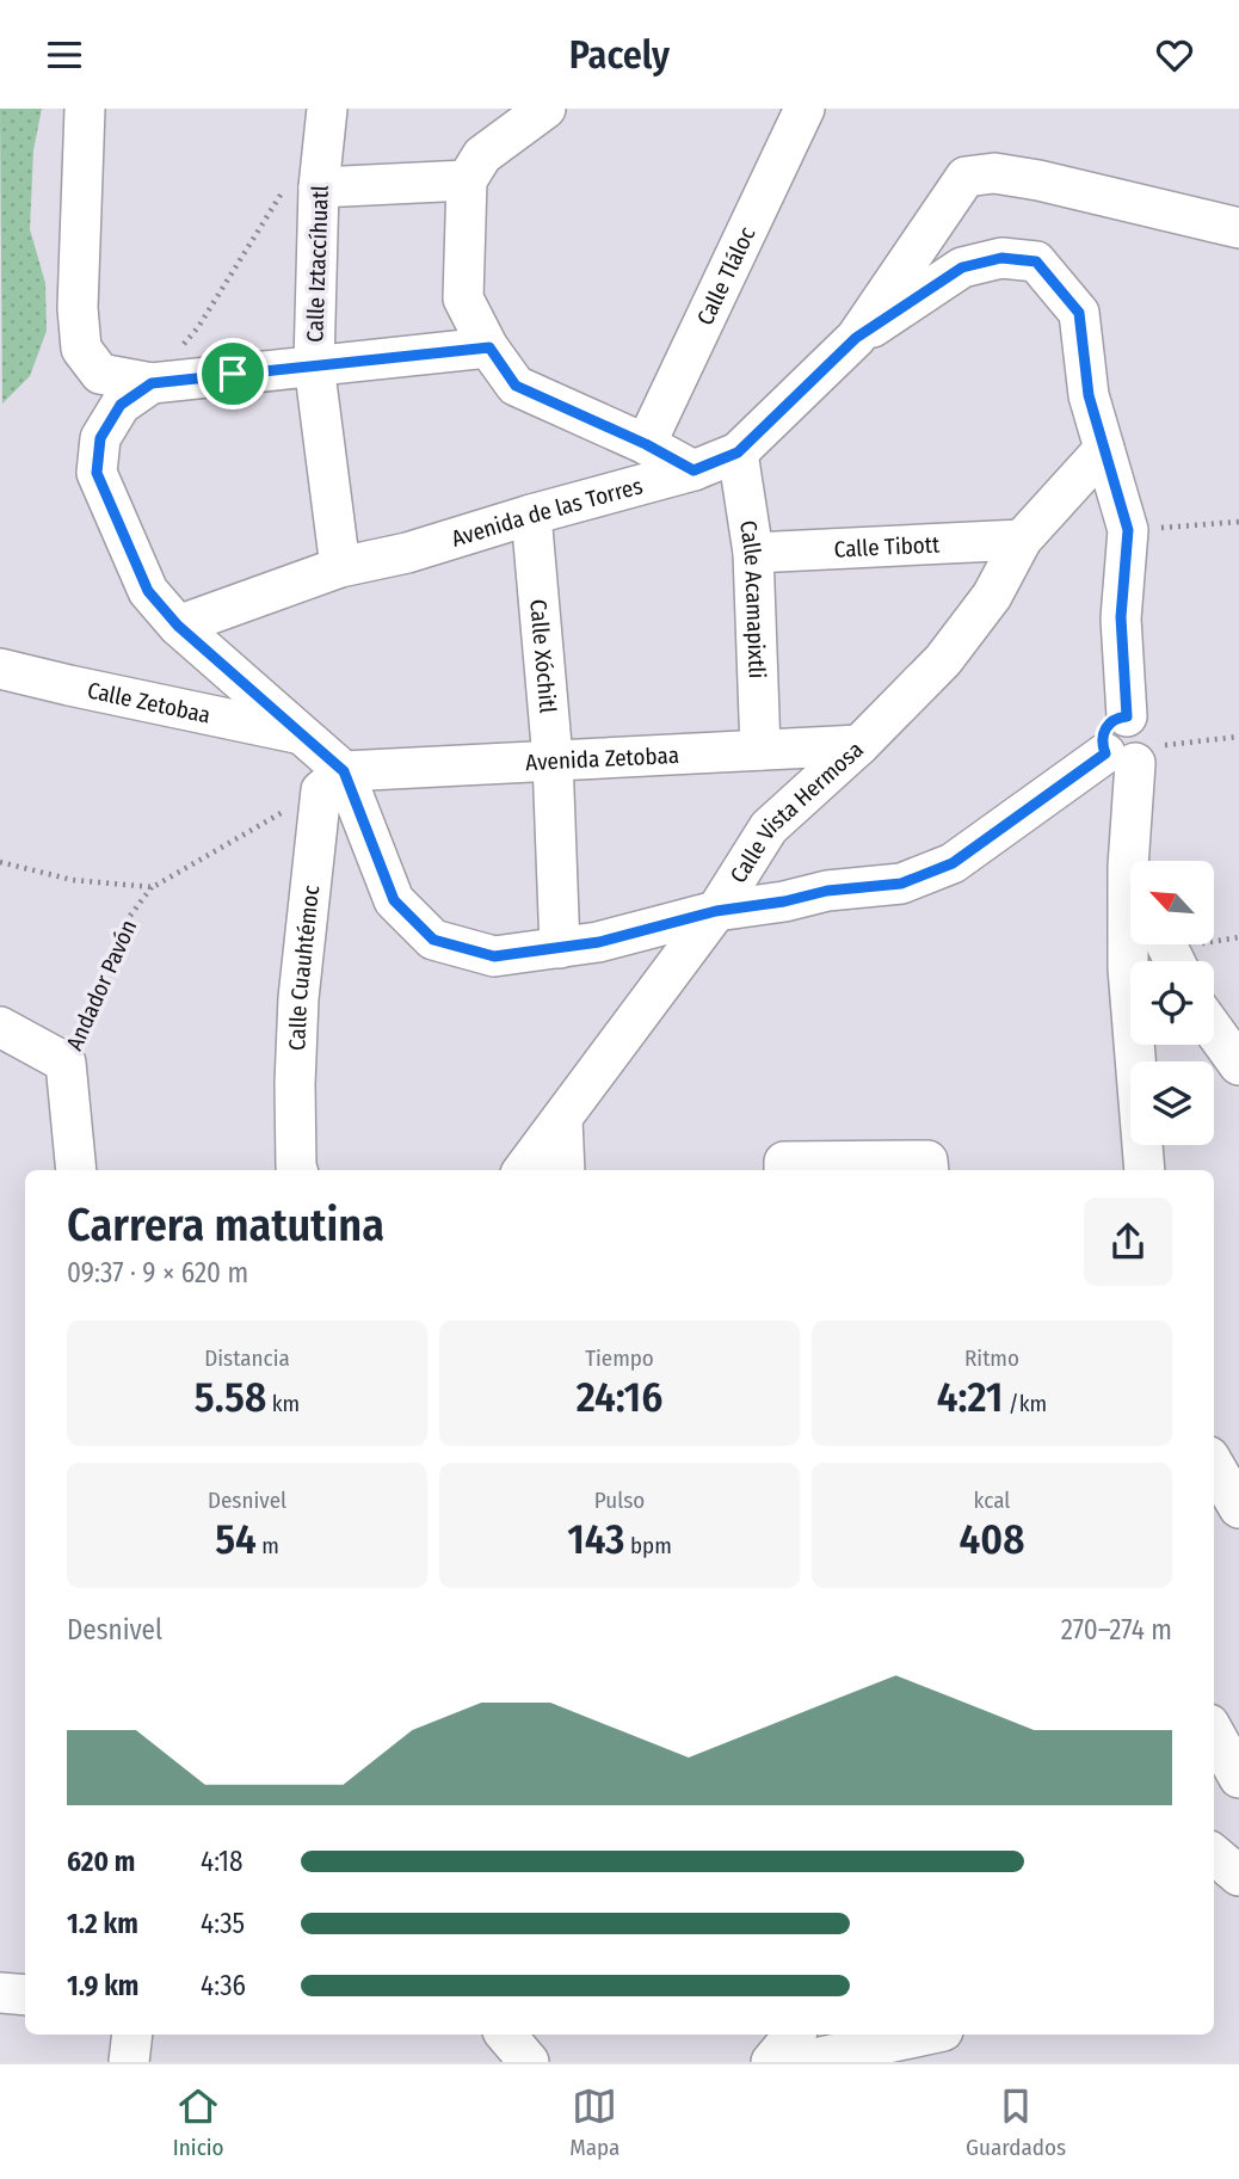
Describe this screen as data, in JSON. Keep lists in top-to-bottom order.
{
  "streets": {
    "street": [
      "Calle Iztaccíhuatl",
      "Calle Tláloc",
      "Avenida de las Torres",
      "Calle Tibott",
      "Calle Acamapixtli",
      "Calle Xóchitl",
      "Calle Zetobaa",
      "Avenida Zetobaa",
      "Calle Vista Hermosa",
      "Calle Cuauhtémoc",
      "Andador Pavón"
    ]
  },
  "crossings": [
    ["Calle Iztaccíhuatl", "Avenida de las Torres"],
    ["Avenida de las Torres", "Calle Acamapixtli"],
    ["Avenida de las Torres", "Calle Xóchitl"],
    ["Calle Tibott", "Calle Acamapixtli"],
    ["Calle Tibott", "Calle Vista Hermosa"],
    ["Calle Acamapixtli", "Avenida Zetobaa"],
    ["Calle Xóchitl", "Avenida Zetobaa"],
    ["Avenida Zetobaa", "Calle Vista Hermosa"],
    ["Avenida Zetobaa", "Calle Cuauhtémoc"]
  ],
  "north": "top left",
  "page": {
    "header": "Pacely",
    "heading": ["Carrera matutina", "09:37 · 9 × 620 m"],
    "stats": [
      ["Distancia", "5.58 km"],
      ["Tiempo", "24:16"],
      ["Ritmo", "4:21 /km"],
      ["Desnivel", "54 m"],
      ["Pulso", "143 bpm"],
      ["kcal", "408"]
    ],
    "chart": ["Desnivel", "270–274 m"],
    "list": [
      {
        "name": "620 m",
        "note": "4:18"
      },
      {
        "name": "1.2 km",
        "note": "4:35"
      },
      {
        "name": "1.9 km",
        "note": "4:36"
      }
    ],
    "tabs": ["Inicio", "Mapa", "Guardados"]
  }
}
